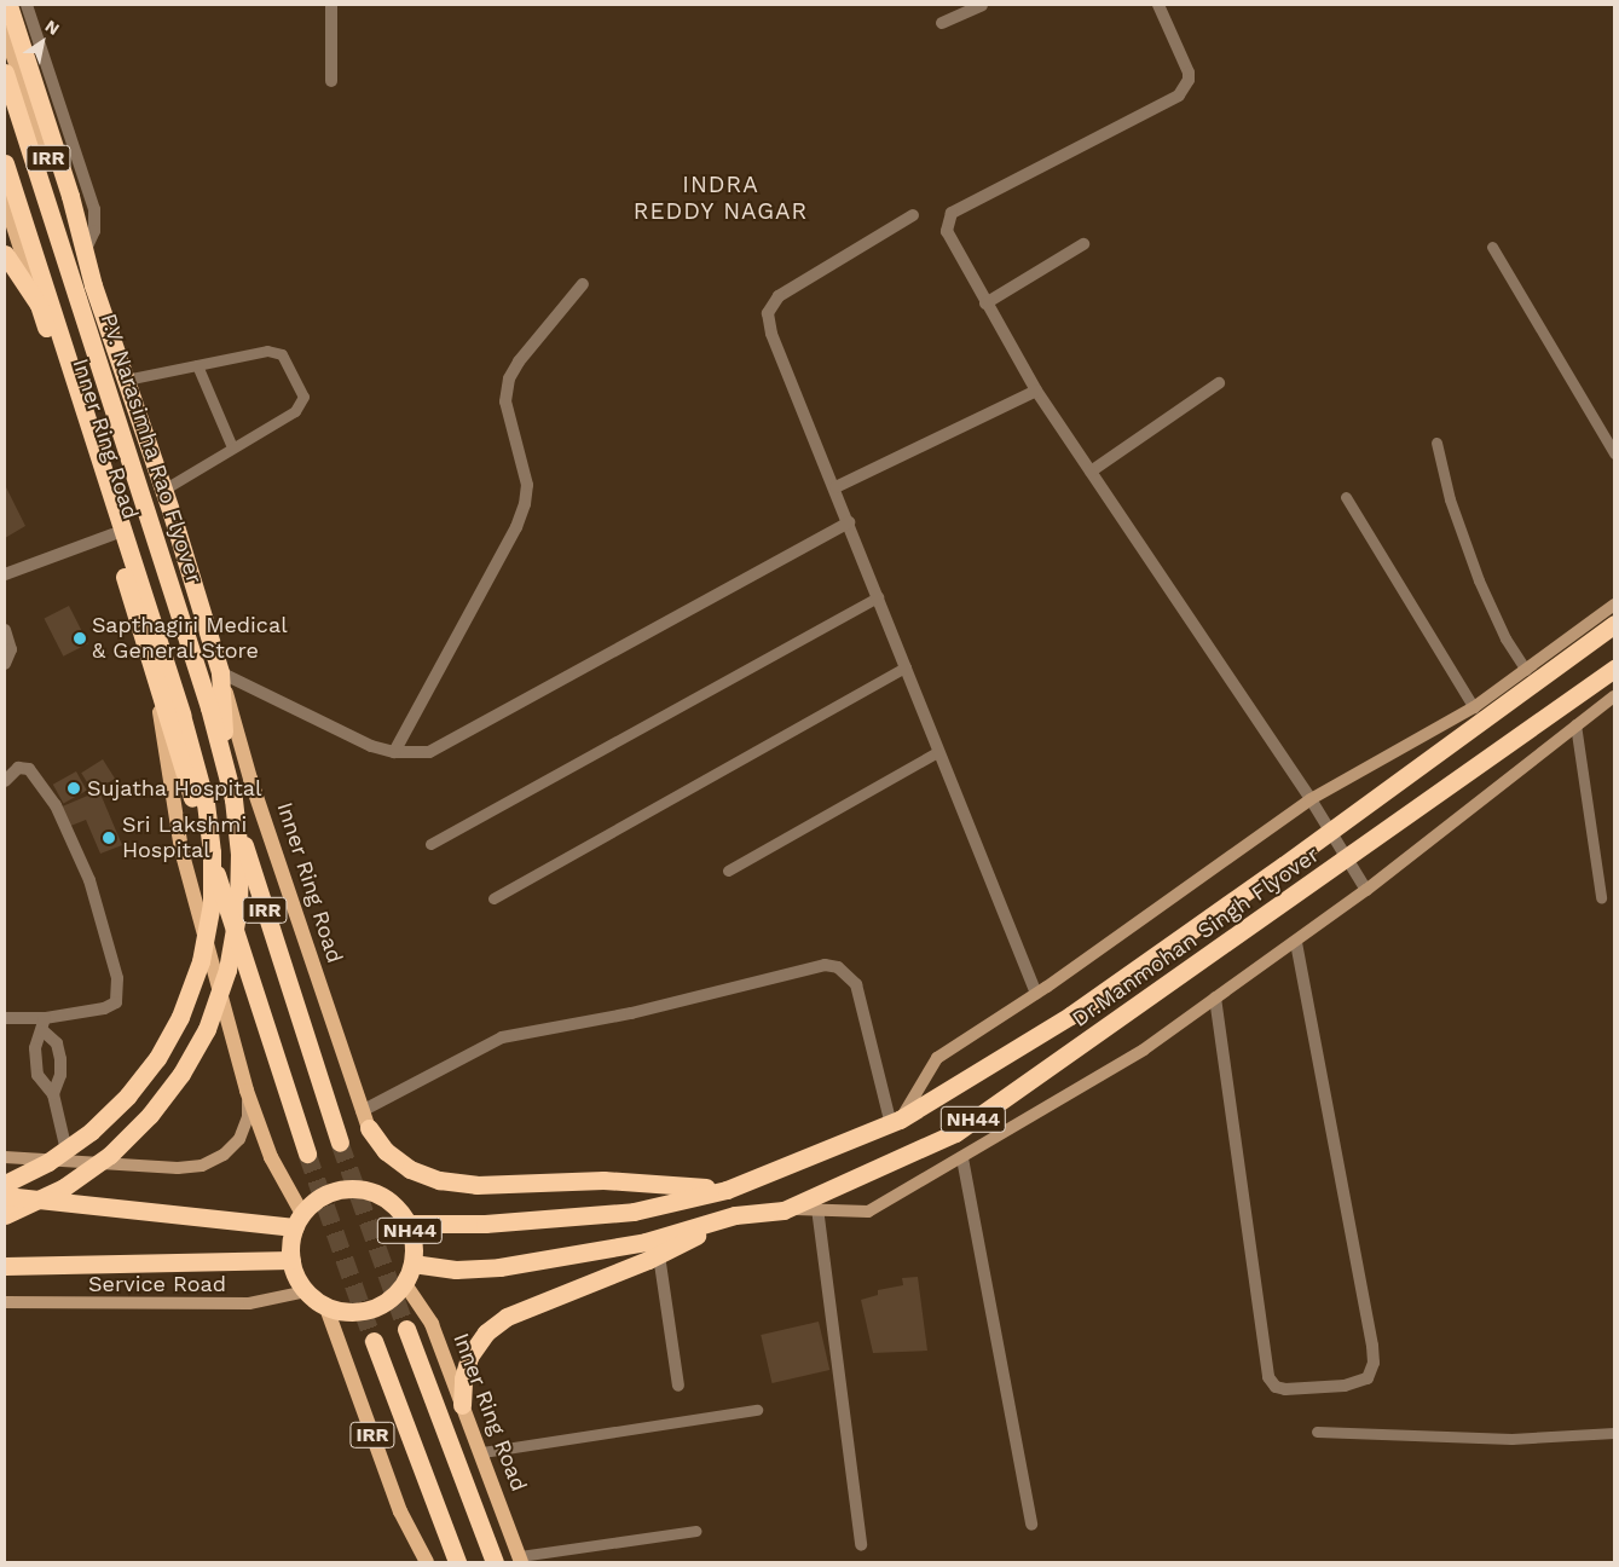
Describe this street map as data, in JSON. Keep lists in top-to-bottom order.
{
  "streets": {
    "highway": [
      "IRR",
      "Inner Ring Road",
      "P.V. Narasimha Rao Flyover",
      "Dr.Manmohan Singh Flyover",
      "NH44"
    ],
    "street": ["Service Road"]
  },
  "crossings": [
    ["IRR", "Inner Ring Road"],
    ["IRR", "NH44"],
    ["IRR", "Service Road"],
    ["Inner Ring Road", "NH44"],
    ["Inner Ring Road", "Service Road"],
    ["Dr.Manmohan Singh Flyover", "NH44"],
    ["NH44", "Service Road"]
  ],
  "districts": ["INDRA REDDY NAGAR"],
  "places": ["Sapthagiri Medical & General Store", "Sujatha Hospital", "Sri Lakshmi Hospital"],
  "north": "top right"
}
